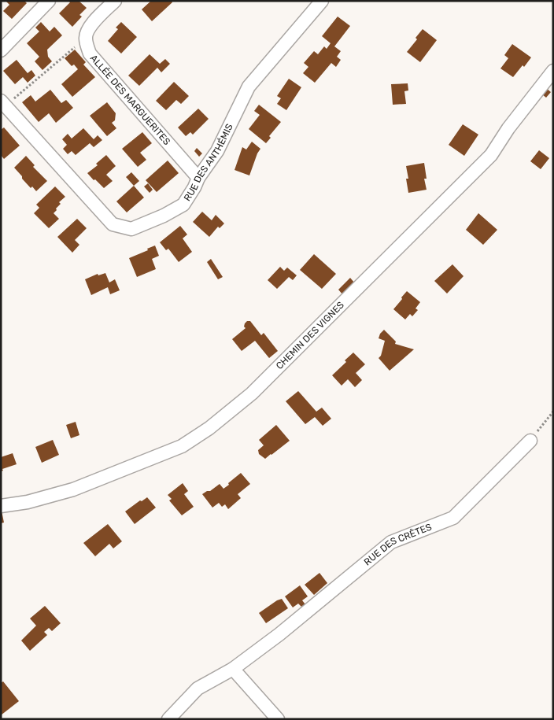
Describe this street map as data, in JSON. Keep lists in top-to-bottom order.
{
  "streets": {
    "street": [
      "ALLÉE DES MARGUERITES",
      "RUE DES ANTHÉMIS",
      "CHEMIN DES VIGNES",
      "RUE DES CRÊTES"
    ]
  },
  "crossings": [
    ["ALLÉE DES MARGUERITES", "RUE DES ANTHÉMIS"]
  ]
}
